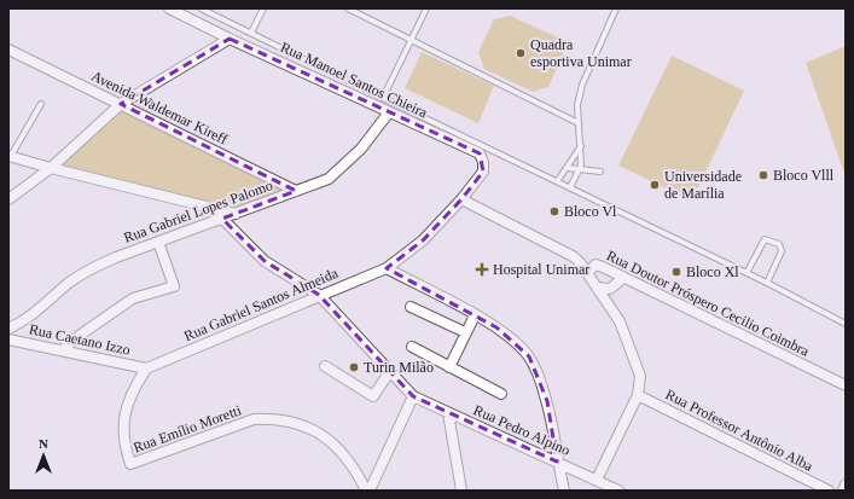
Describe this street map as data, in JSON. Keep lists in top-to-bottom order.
{
  "streets": {
    "street": [
      "Rua Manoel Santos Chieira",
      "Avenida Waldemar Kireff",
      "Rua Gabriel Lopes Palomo",
      "Rua Doutor Próspero Cecilio Coimbra",
      "Rua Gabriel Santos Almeida",
      "Rua Caetano Izzo",
      "Rua Emílio Moretti",
      "Rua Pedro Alpino",
      "Rua Professor Antônio Alba"
    ]
  },
  "crossings": [
    ["Rua Manoel Santos Chieira", "Rua Gabriel Lopes Palomo"],
    ["Rua Manoel Santos Chieira", "Rua Doutor Próspero Cecilio Coimbra"],
    ["Rua Manoel Santos Chieira", "Rua Gabriel Santos Almeida"],
    ["Avenida Waldemar Kireff", "Rua Gabriel Lopes Palomo"],
    ["Rua Doutor Próspero Cecilio Coimbra", "Rua Gabriel Santos Almeida"],
    ["Rua Gabriel Santos Almeida", "Rua Caetano Izzo"],
    ["Rua Gabriel Santos Almeida", "Rua Emílio Moretti"],
    ["Rua Caetano Izzo", "Rua Emílio Moretti"]
  ],
  "places": {
    "other": [
      "Quadra esportiva Unimar",
      "Bloco Vlll",
      "Universidade de Marília",
      "Bloco Vl",
      "Bloco Xl",
      "Turin Milão"
    ],
    "health": ["Hospital Unimar"]
  },
  "north": "top"
}
